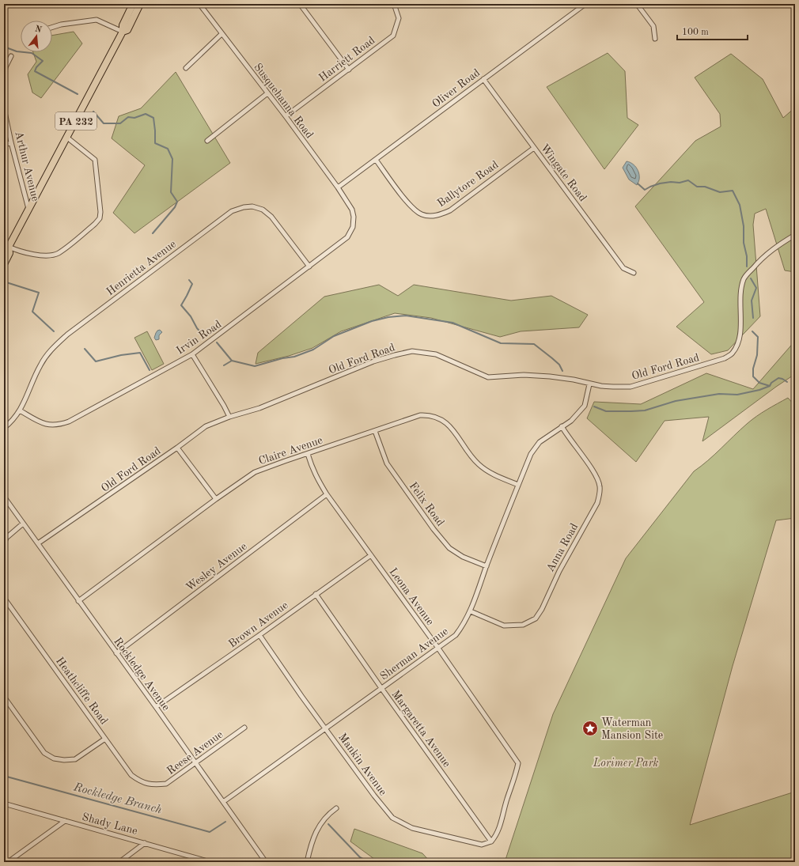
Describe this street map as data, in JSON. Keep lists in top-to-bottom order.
{
  "streets": {
    "main road": ["PA 232"],
    "street": [
      "Harriett Road",
      "Oliver Road",
      "Susquehanna Road",
      "Arthur Avenue",
      "Wingate Road",
      "Ballytore Road",
      "Henrietta Avenue",
      "Irvin Road",
      "Old Ford Road",
      "Claire Avenue",
      "Felix Road",
      "Anna Road",
      "Wesley Avenue",
      "Leona Avenue",
      "Brown Avenue",
      "Sherman Avenue",
      "Rockledge Avenue",
      "Heathcliffe Road",
      "Margaretta Avenue",
      "Reese Avenue",
      "Mankin Avenue",
      "Shady Lane"
    ]
  },
  "crossings": [
    ["Harriett Road", "Susquehanna Road"],
    ["Oliver Road", "Susquehanna Road"],
    ["Oliver Road", "Wingate Road"],
    ["Oliver Road", "Ballytore Road"],
    ["Susquehanna Road", "Irvin Road"],
    ["PA 232", "Arthur Avenue"],
    ["Wingate Road", "Ballytore Road"],
    ["Henrietta Avenue", "Irvin Road"],
    ["Old Ford Road", "Sherman Avenue"],
    ["Old Ford Road", "Rockledge Avenue"],
    ["Claire Avenue", "Felix Road"],
    ["Claire Avenue", "Leona Avenue"],
    ["Claire Avenue", "Sherman Avenue"],
    ["Claire Avenue", "Rockledge Avenue"],
    ["Felix Road", "Sherman Avenue"],
    ["Anna Road", "Sherman Avenue"],
    ["Wesley Avenue", "Leona Avenue"],
    ["Wesley Avenue", "Rockledge Avenue"],
    ["Leona Avenue", "Brown Avenue"],
    ["Leona Avenue", "Sherman Avenue"],
    ["Leona Avenue", "Margaretta Avenue"],
    ["Leona Avenue", "Mankin Avenue"],
    ["Brown Avenue", "Rockledge Avenue"],
    ["Brown Avenue", "Margaretta Avenue"],
    ["Brown Avenue", "Mankin Avenue"],
    ["Sherman Avenue", "Rockledge Avenue"],
    ["Sherman Avenue", "Margaretta Avenue"],
    ["Sherman Avenue", "Mankin Avenue"],
    ["Rockledge Avenue", "Reese Avenue"],
    ["Heathcliffe Road", "Reese Avenue"],
    ["Margaretta Avenue", "Mankin Avenue"]
  ],
  "water": ["Rockledge Branch"],
  "parks": ["Lorimer Park"],
  "places": {
    "place": ["Waterman Mansion Site"]
  },
  "scale_bar": "100 m",
  "north": "top"
}
